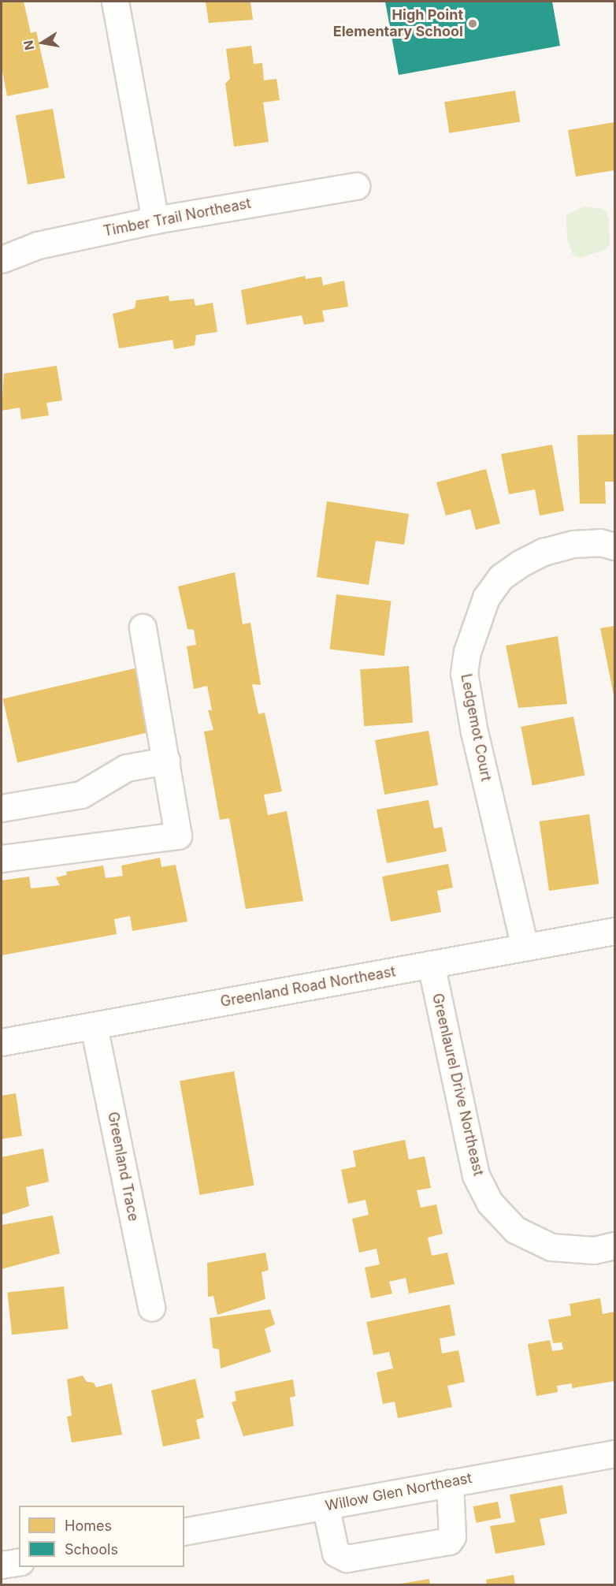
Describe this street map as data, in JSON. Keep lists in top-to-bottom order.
{
  "streets": {
    "street": [
      "Timber Trail Northeast",
      "Ledgemot Court",
      "Greenland Road Northeast",
      "Greenlaurel Drive Northeast",
      "Greenland Trace",
      "Willow Glen Northeast"
    ]
  },
  "crossings": [
    ["Ledgemot Court", "Greenland Road Northeast"],
    ["Greenland Road Northeast", "Greenlaurel Drive Northeast"],
    ["Greenland Road Northeast", "Greenland Trace"]
  ],
  "places": ["High Point Elementary School"],
  "legend": ["Homes", "Schools"],
  "north": "left"
}
